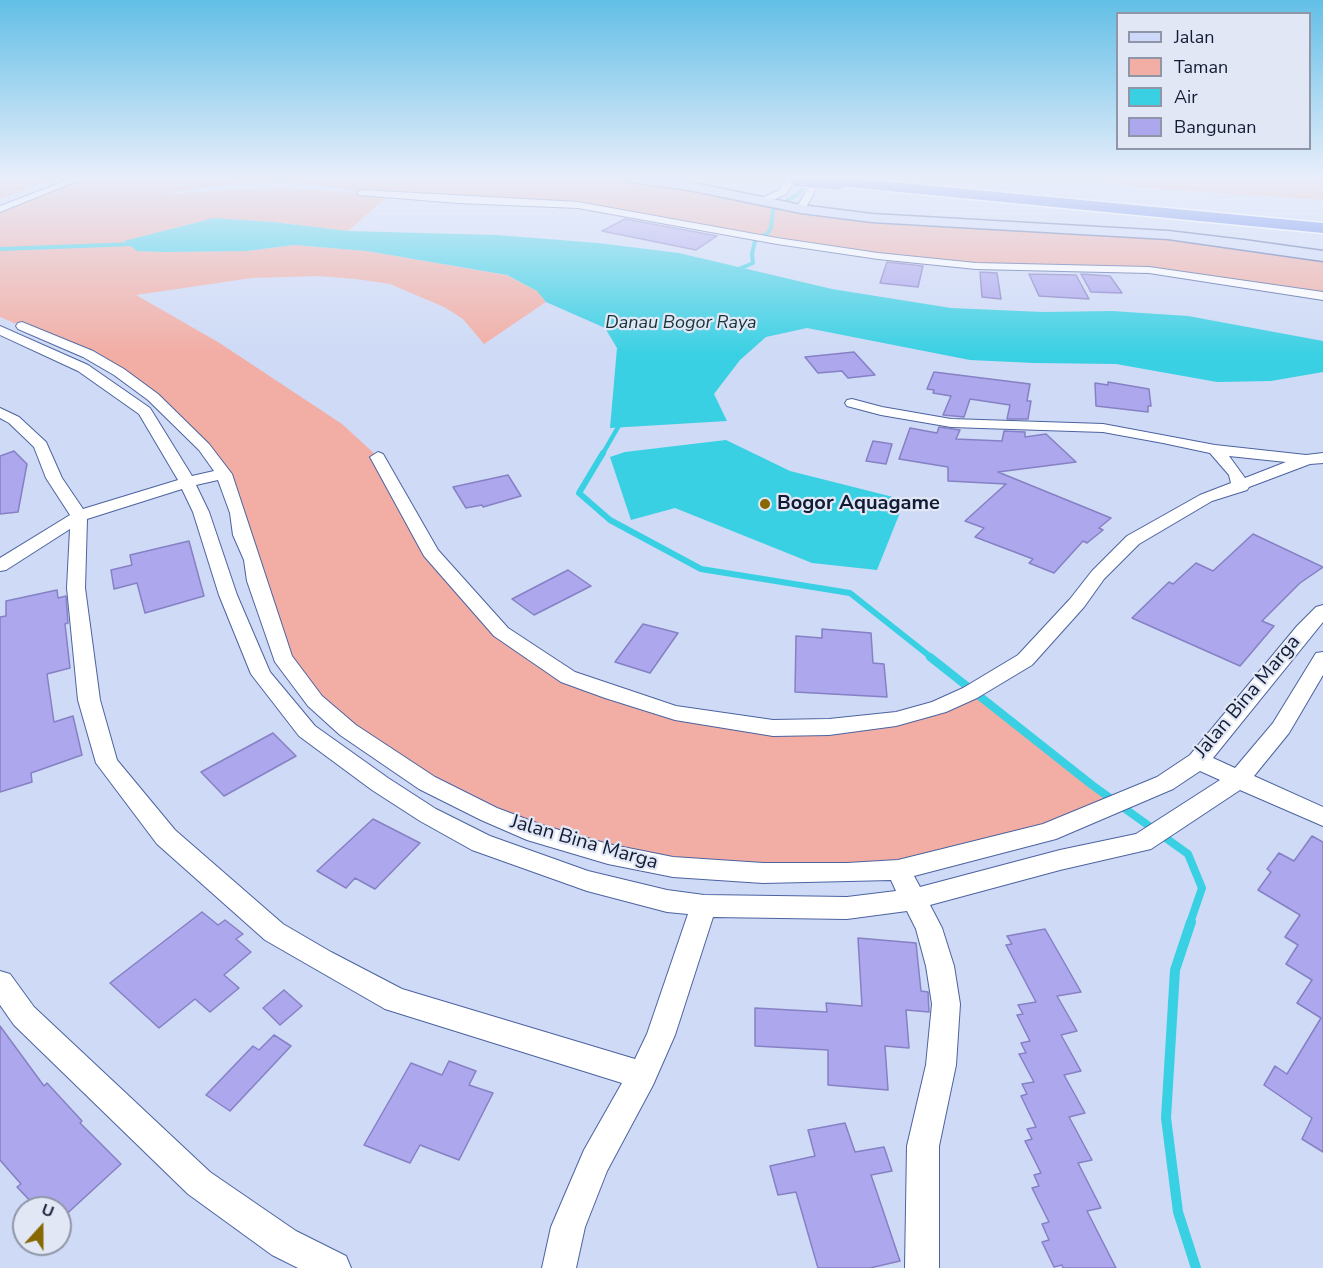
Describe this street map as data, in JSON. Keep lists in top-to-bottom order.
{
  "streets": {
    "street": ["Jalan Bina Marga"]
  },
  "water": ["Danau Bogor Raya"],
  "places": ["Bogor Aquagame"],
  "legend": [
    "Jalan",
    "Taman",
    "Air",
    "Bangunan"
  ],
  "north": "top"
}
